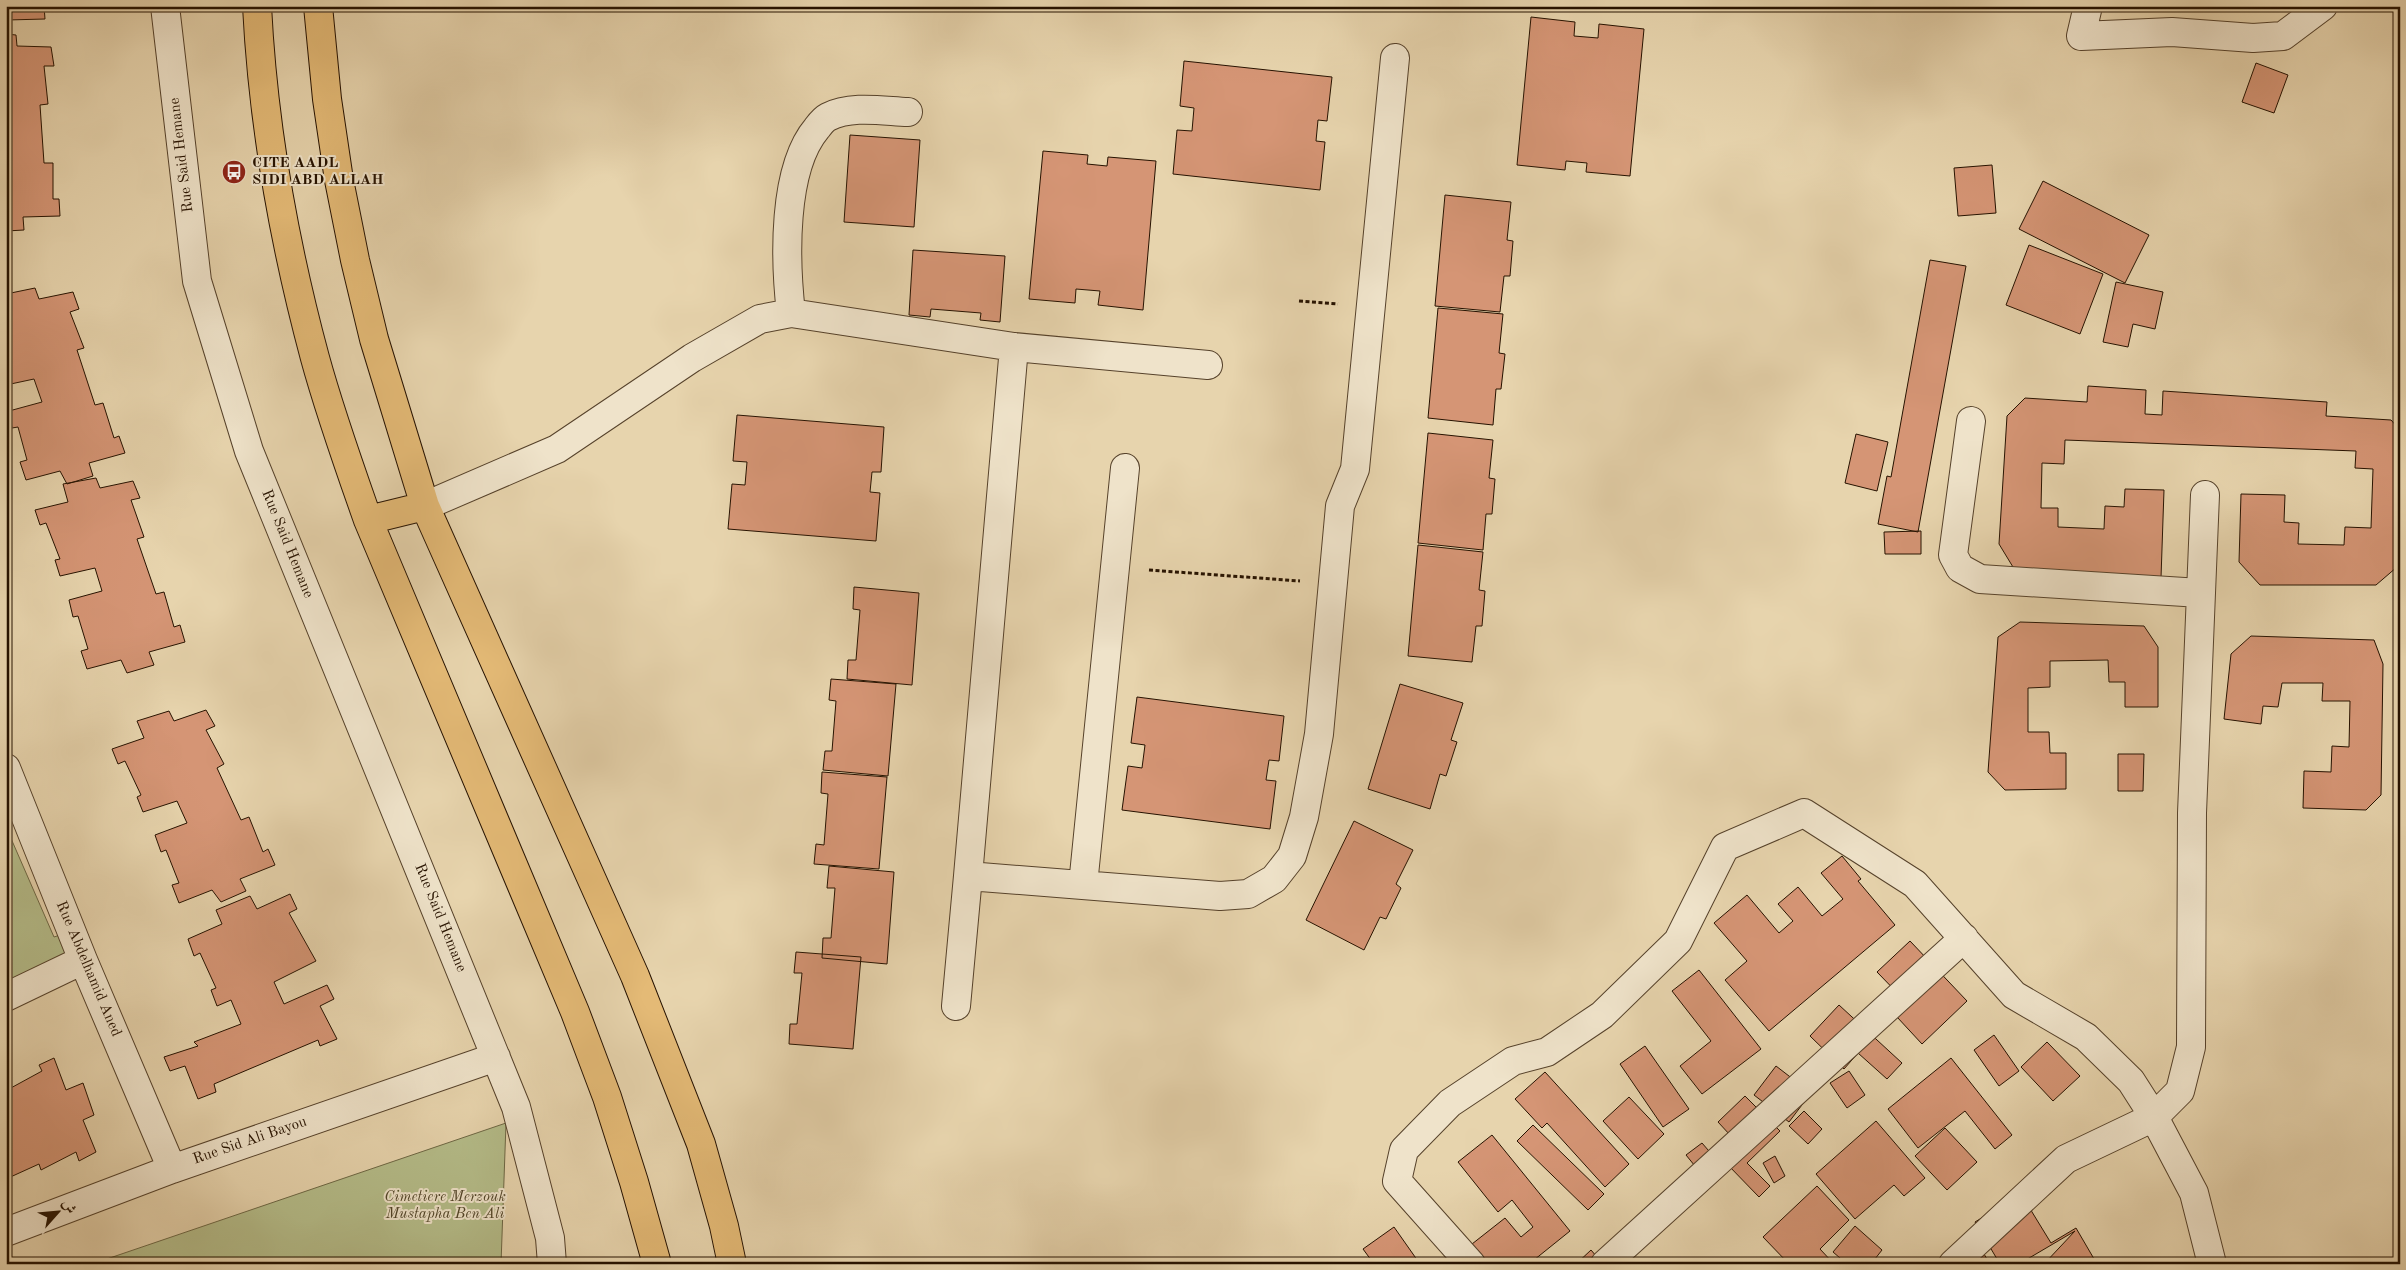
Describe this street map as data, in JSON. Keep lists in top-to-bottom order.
{
  "streets": {
    "street": ["Rue Said Hemane", "Rue Abdelhamid Aned", "Rue Sid Ali Bayou"]
  },
  "crossings": [
    ["Rue Said Hemane", "Rue Sid Ali Bayou"],
    ["Rue Abdelhamid Aned", "Rue Sid Ali Bayou"]
  ],
  "parks": ["Cimetiere Merzouk Mustapha Ben Ali"],
  "places": {
    "bus stop": ["CITE AADL SIDI ABD ALLAH"]
  },
  "north": "top right"
}
